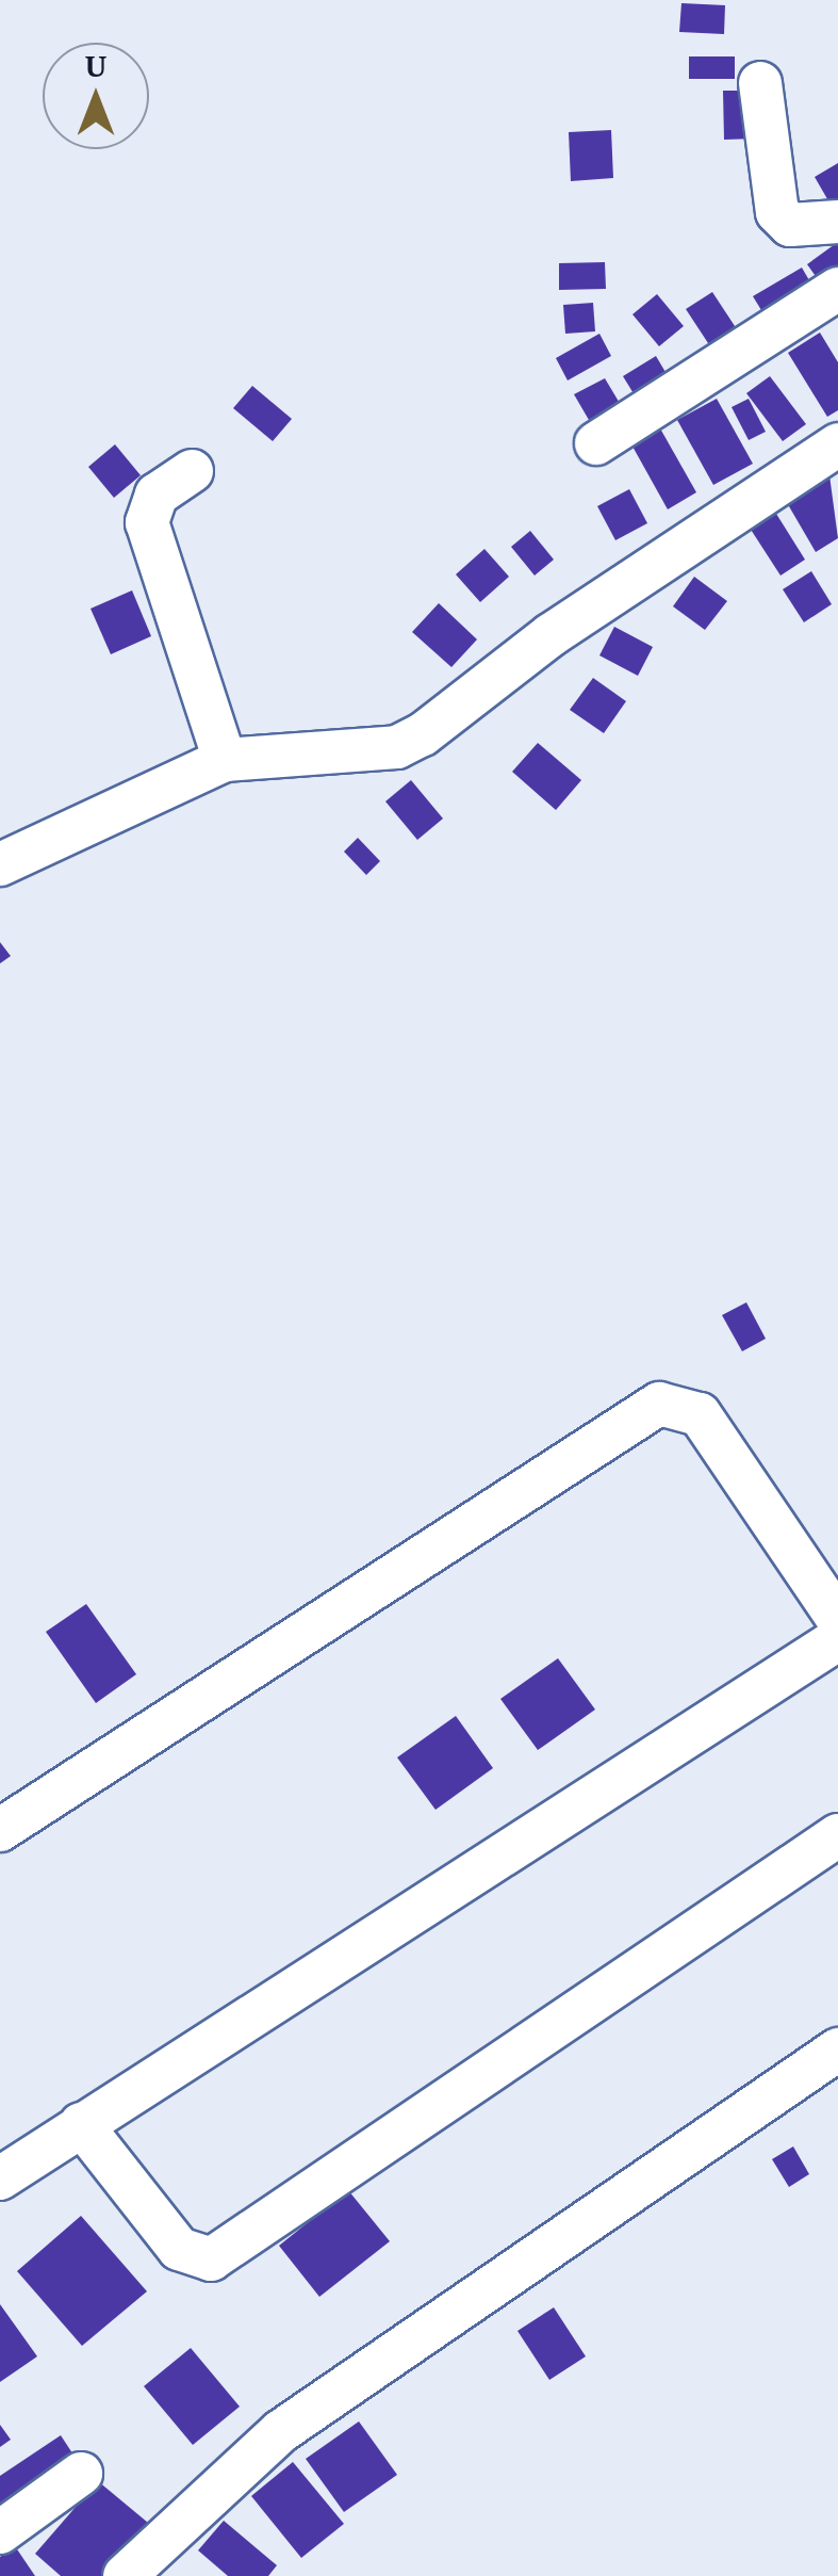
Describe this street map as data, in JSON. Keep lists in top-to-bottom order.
{
  "north": "top"
}
